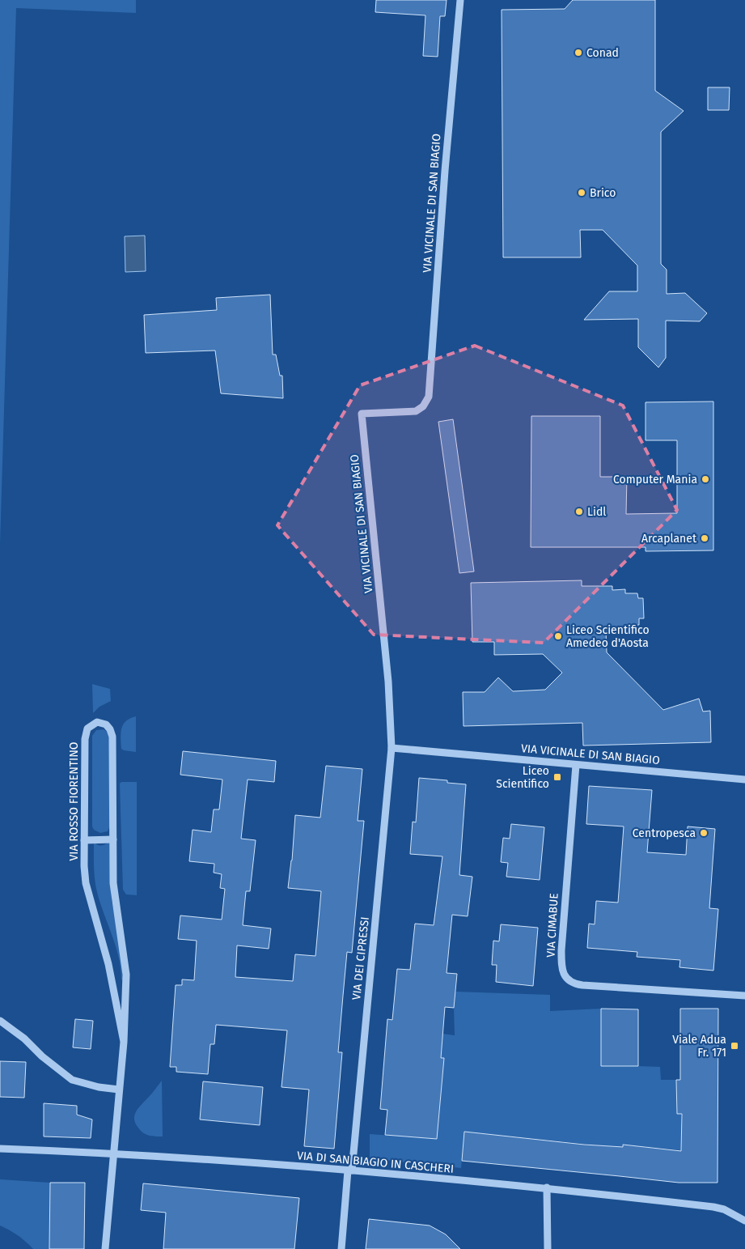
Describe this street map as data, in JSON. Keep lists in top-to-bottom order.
{
  "streets": {
    "street": [
      "VIA VICINALE DI SAN BIAGIO",
      "VIA ROSSO FIORENTINO",
      "VIA CIMABUE",
      "VIA DEI CIPRESSI",
      "VIA DI SAN BIAGIO IN CASCHERI"
    ]
  },
  "crossings": [
    ["VIA VICINALE DI SAN BIAGIO", "VIA CIMABUE"],
    ["VIA VICINALE DI SAN BIAGIO", "VIA DEI CIPRESSI"],
    ["VIA ROSSO FIORENTINO", "VIA DI SAN BIAGIO IN CASCHERI"],
    ["VIA DEI CIPRESSI", "VIA DI SAN BIAGIO IN CASCHERI"]
  ],
  "places": {
    "other": [
      "Conad",
      "Brico",
      "Computer Mania",
      "Lidl",
      "Arcaplanet",
      "Liceo Scientifico Amedeo d'Aosta",
      "Centropesca"
    ],
    "transit": ["Liceo Scientifico", "Viale Adua Fr. 171"]
  }
}
